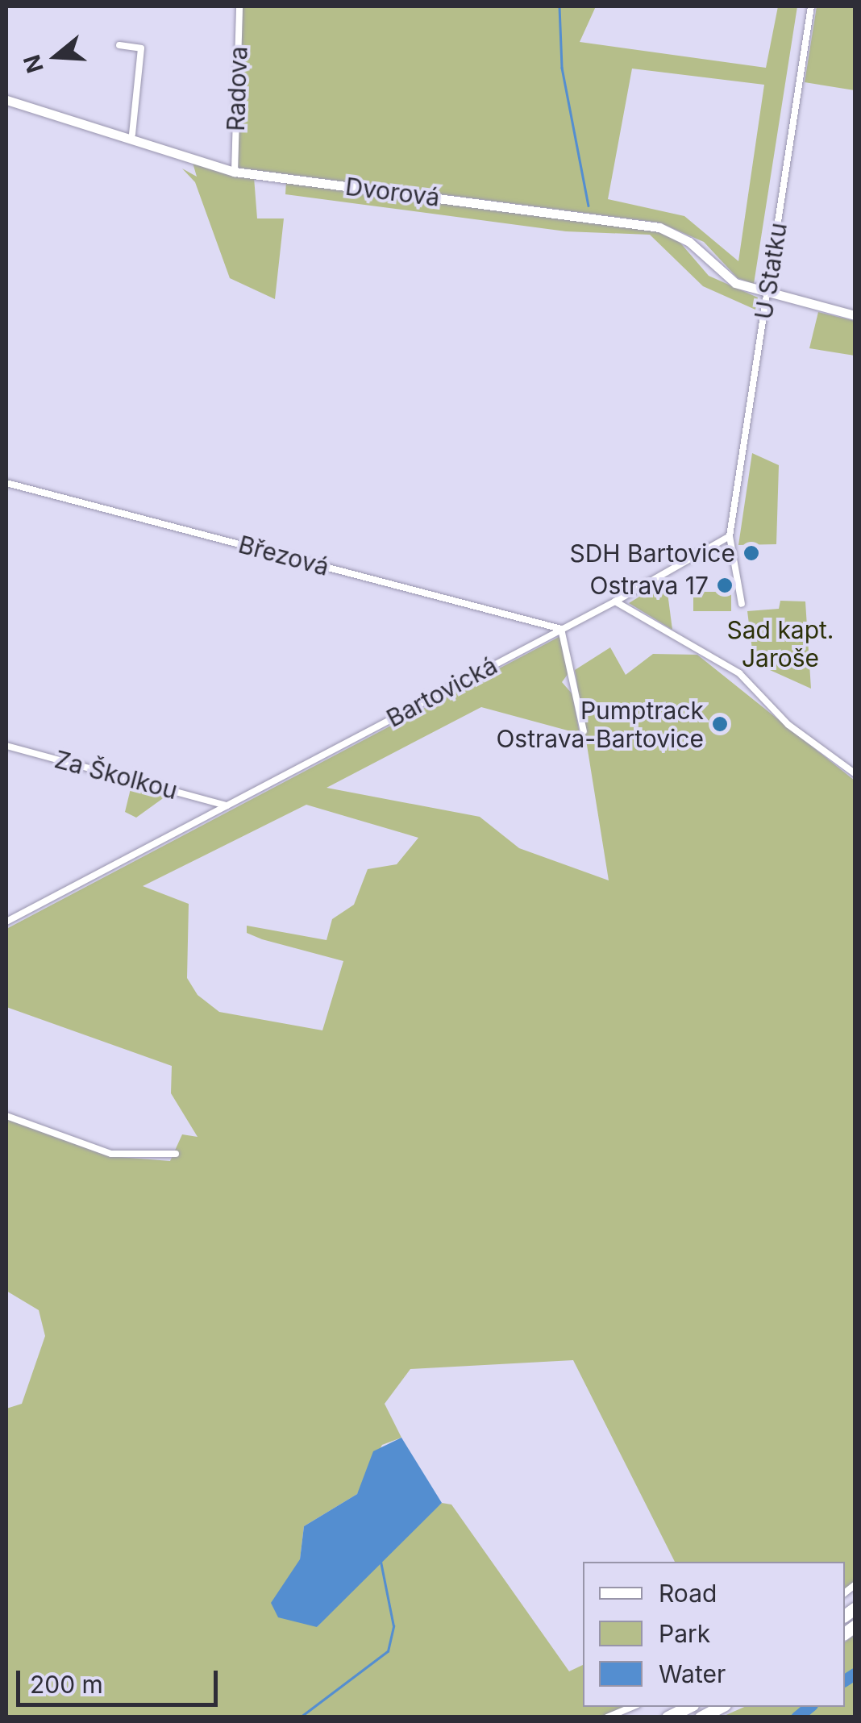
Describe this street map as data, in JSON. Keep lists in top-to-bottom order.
{
  "streets": {
    "street": [
      "Radova",
      "Dvorová",
      "U Statku",
      "Březová",
      "Bartovická",
      "Za Školkou"
    ]
  },
  "crossings": [
    ["Radova", "Dvorová"],
    ["Dvorová", "U Statku"],
    ["Březová", "Bartovická"],
    ["Bartovická", "Za Školkou"]
  ],
  "parks": ["Sad kapt. Jaroše"],
  "places": ["SDH Bartovice", "Ostrava 17", "Pumptrack Ostrava-Bartovice"],
  "legend": ["Road", "Park", "Water"],
  "scale_bar": "200 m",
  "north": "left"
}
